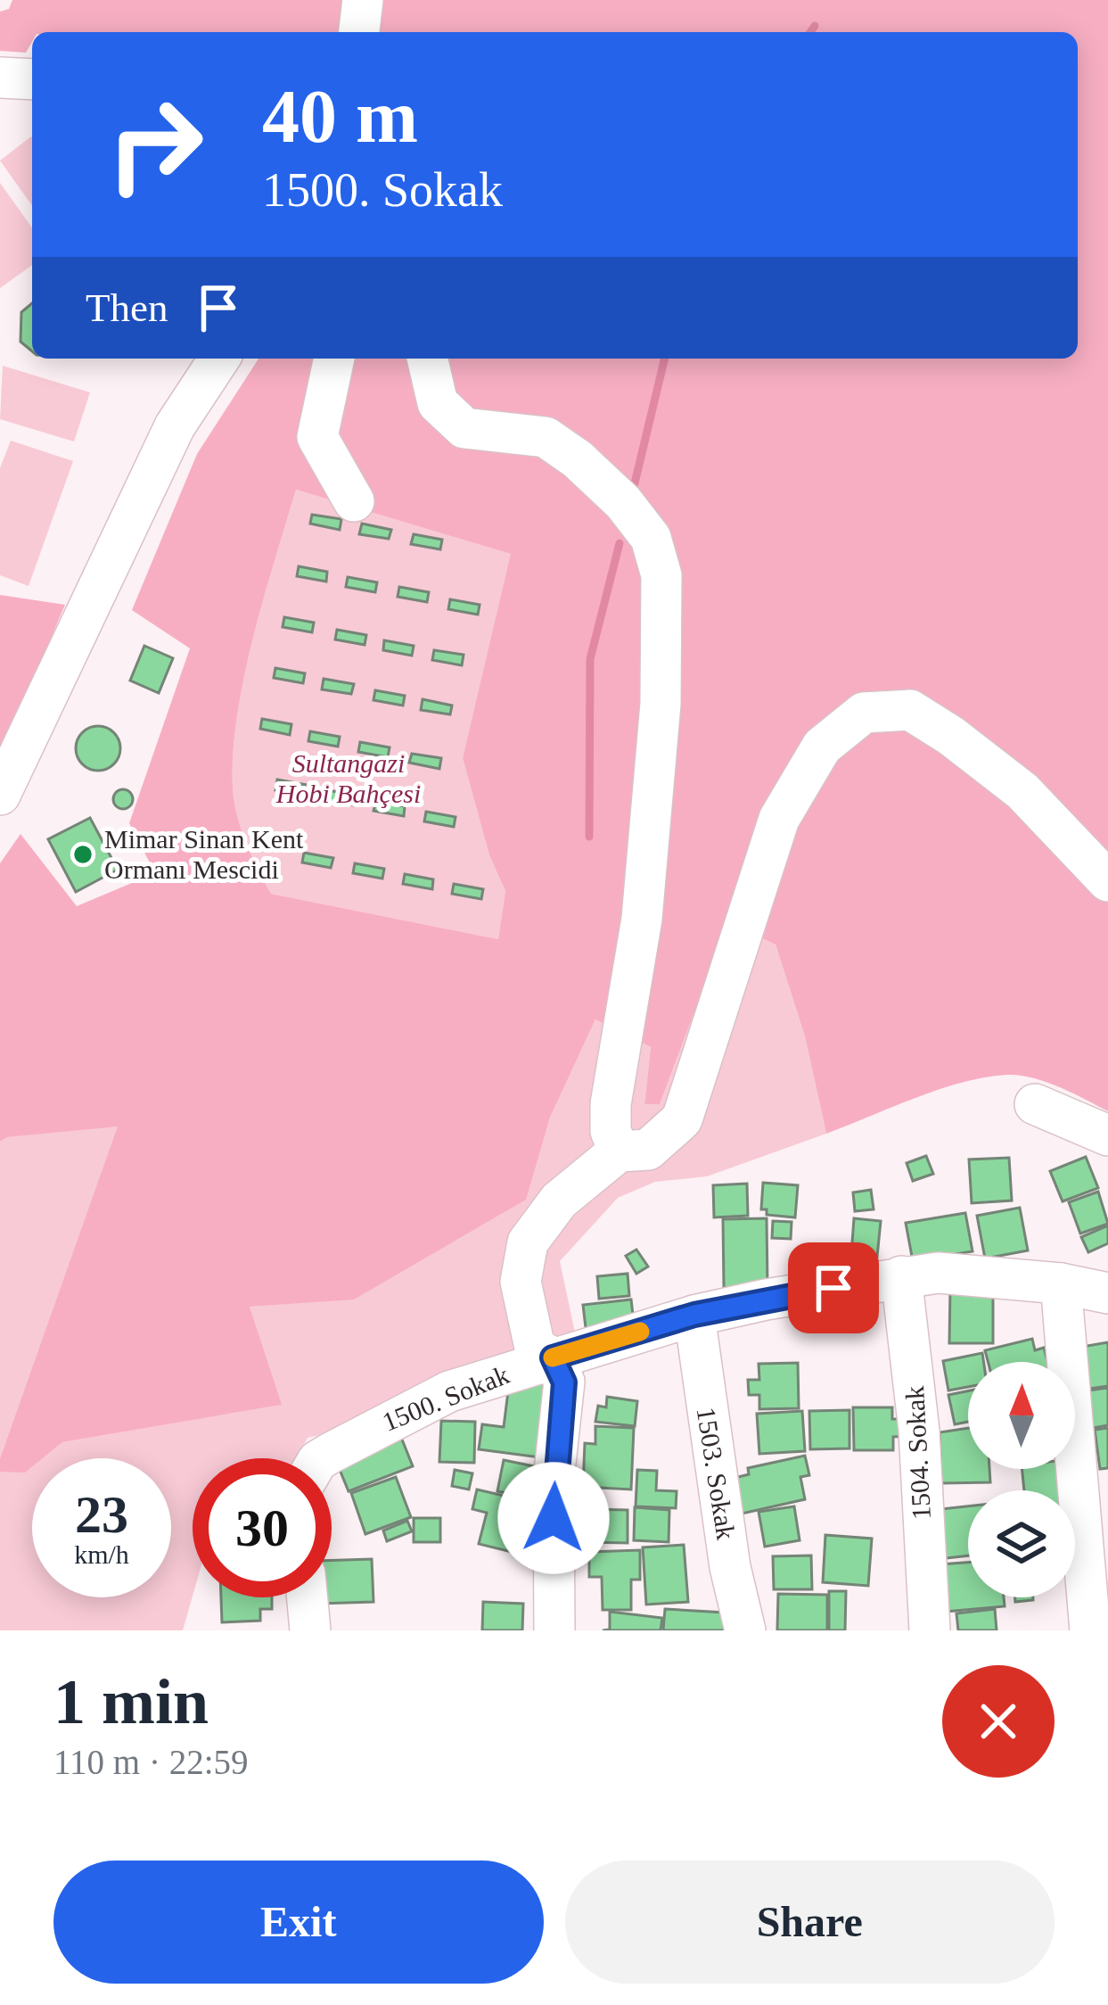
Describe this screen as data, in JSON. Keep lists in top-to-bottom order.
{
  "streets": {
    "street": ["1500. Sokak", "1504. Sokak", "1503. Sokak"]
  },
  "crossings": [
    ["1500. Sokak", "1504. Sokak"],
    ["1500. Sokak", "1503. Sokak"]
  ],
  "parks": ["Sultangazi Hobi Bahçesi"],
  "places": ["Mimar Sinan Kent Ormanı Mescidi"],
  "north": "top",
  "page": {
    "turn": ["40 m", "1500. Sokak"],
    "then": "Then",
    "speed": "23 km/h",
    "limit": "30",
    "heading": ["1 min", "110 m · 22:59"],
    "buttons": ["Exit", "Share"]
  }
}
